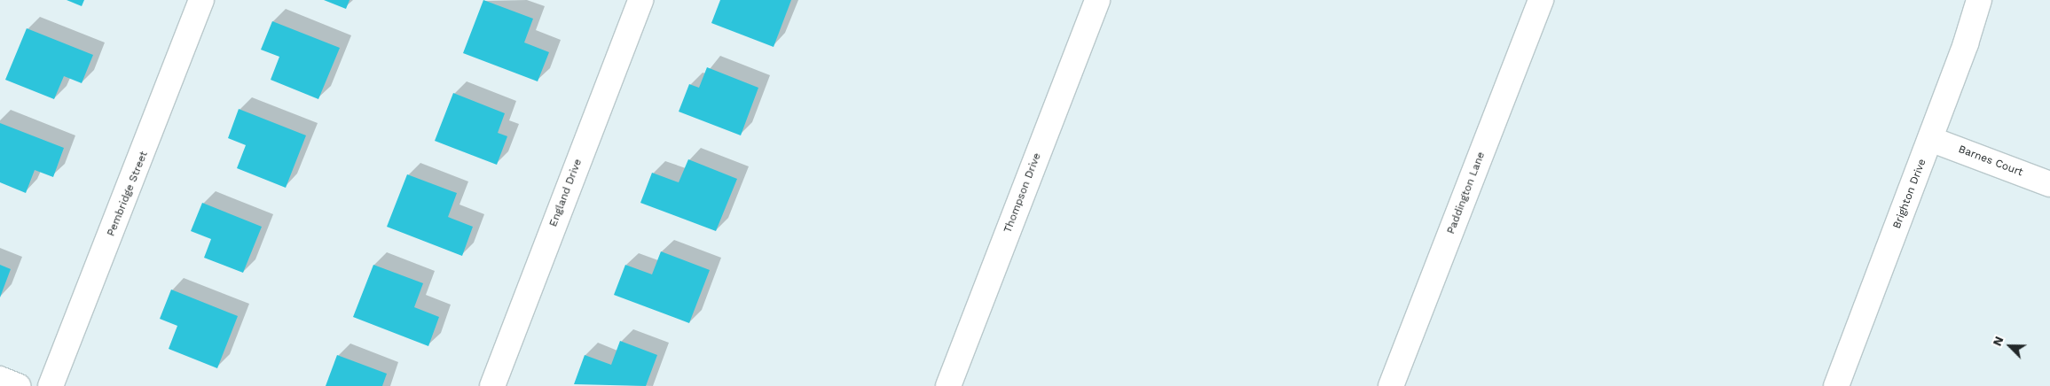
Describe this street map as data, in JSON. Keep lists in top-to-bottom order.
{
  "streets": {
    "street": [
      "Barnes Court",
      "England Drive",
      "Thompson Drive",
      "Paddington Lane",
      "Pembridge Street",
      "Brighton Drive"
    ]
  },
  "crossings": [
    ["Barnes Court", "Brighton Drive"]
  ],
  "north": "top left"
}
